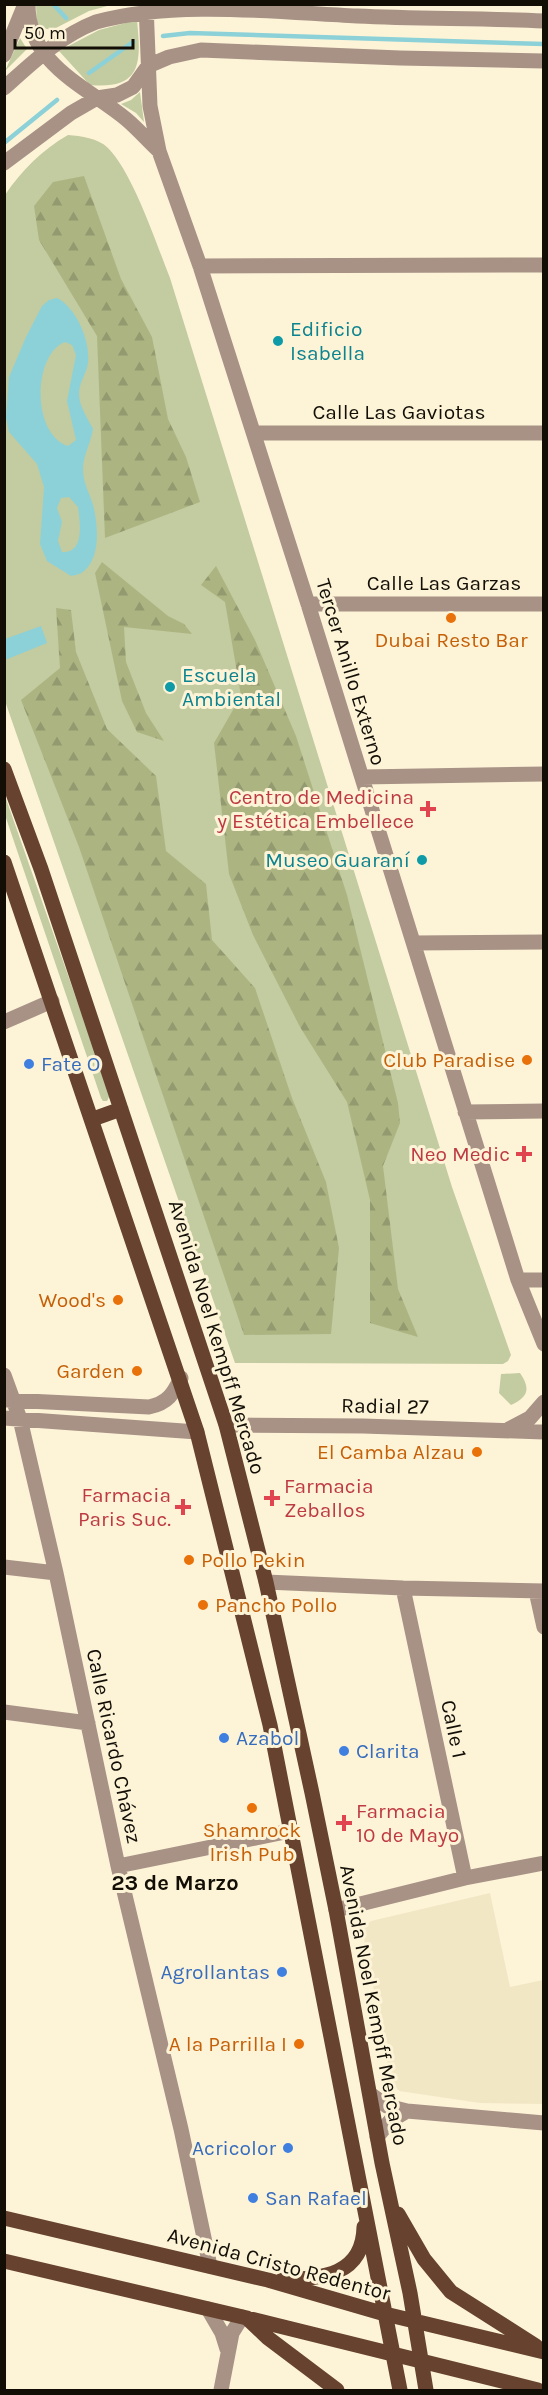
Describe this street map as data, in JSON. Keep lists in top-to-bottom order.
{
  "streets": {
    "main road": ["Avenida Noel Kempff Mercado", "Avenida Cristo Redentor"],
    "street": [
      "Calle Las Gaviotas",
      "Calle Las Garzas",
      "Tercer Anillo Externo",
      "Radial 27",
      "Calle 1",
      "Calle Ricardo Chávez"
    ]
  },
  "crossings": [
    ["Calle Las Gaviotas", "Tercer Anillo Externo"],
    ["Calle Las Garzas", "Tercer Anillo Externo"],
    ["Avenida Noel Kempff Mercado", "Radial 27"],
    ["Avenida Noel Kempff Mercado", "Avenida Cristo Redentor"],
    ["Calle Ricardo Chávez", "Avenida Cristo Redentor"]
  ],
  "districts": ["23 de Marzo"],
  "places": {
    "other": [
      "Edificio Isabella",
      "Dubai Resto Bar",
      "Escuela Ambiental",
      "Museo Guaraní",
      "Club Paradise",
      "Fate O",
      "Wood's",
      "Garden",
      "El Camba Alzau",
      "Pollo Pekin",
      "Pancho Pollo",
      "Azabol",
      "Clarita",
      "Shamrock Irish Pub",
      "Agrollantas",
      "A la Parrilla I",
      "Acricolor",
      "San Rafael"
    ],
    "health": [
      "Centro de Medicina y Estética Embellece",
      "Neo Medic",
      "Farmacia Zeballos",
      "Farmacia Paris Suc.",
      "Farmacia 10 de Mayo"
    ]
  },
  "scale_bar": "50 m"
}
